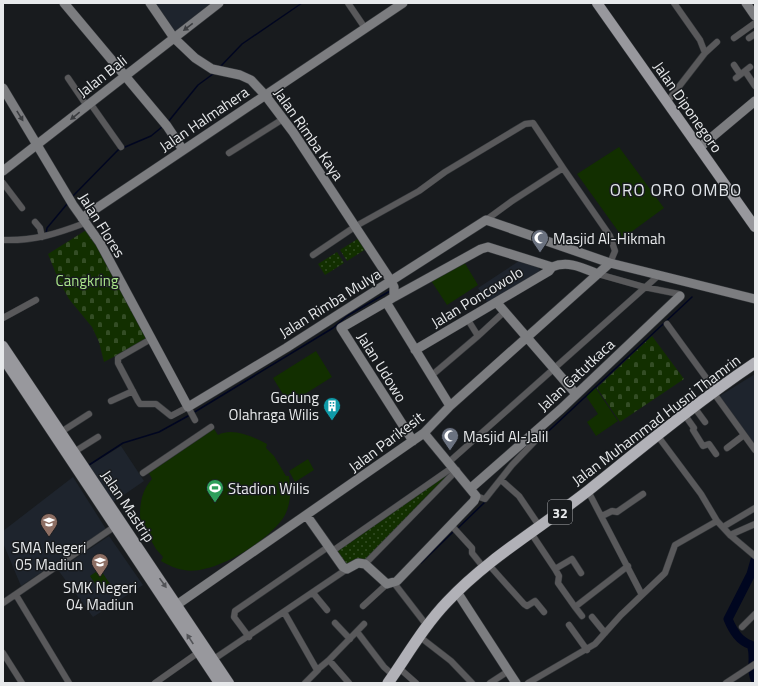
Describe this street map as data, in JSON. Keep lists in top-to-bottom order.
{
  "streets": {
    "highway": ["Jalan Muhammad Husni Thamrin", "32"],
    "main road": ["Jalan Diponegoro", "Jalan Mastrip"],
    "street": [
      "Jalan Bali",
      "Jalan Halmahera",
      "Jalan Rimba Kaya",
      "Jalan Flores",
      "Jalan Poncowolo",
      "Jalan Rimba Mulya",
      "Jalan Udowo",
      "Jalan Gatutkaca",
      "Jalan Parikesit"
    ]
  },
  "crossings": [
    ["Jalan Bali", "Jalan Rimba Kaya"],
    ["Jalan Bali", "Jalan Flores"],
    ["Jalan Halmahera", "Jalan Rimba Kaya"],
    ["Jalan Halmahera", "Jalan Flores"],
    ["Jalan Rimba Kaya", "Jalan Rimba Mulya"],
    ["Jalan Flores", "Jalan Rimba Mulya"],
    ["Jalan Udowo", "Jalan Parikesit"],
    ["Jalan Parikesit", "Jalan Mastrip"]
  ],
  "one_way": ["Jalan Bali"],
  "districts": ["ORO ORO OMBO"],
  "parks": ["Cangkring"],
  "places": {
    "mosque": ["Masjid Al-Hikmah", "Masjid Al-Jalil"],
    "building": ["Gedung Olahraga Wilis"],
    "sports": ["Stadion Wilis"],
    "school or university": ["SMA Negeri 05 Madiun", "SMK Negeri 04 Madiun"]
  }
}
